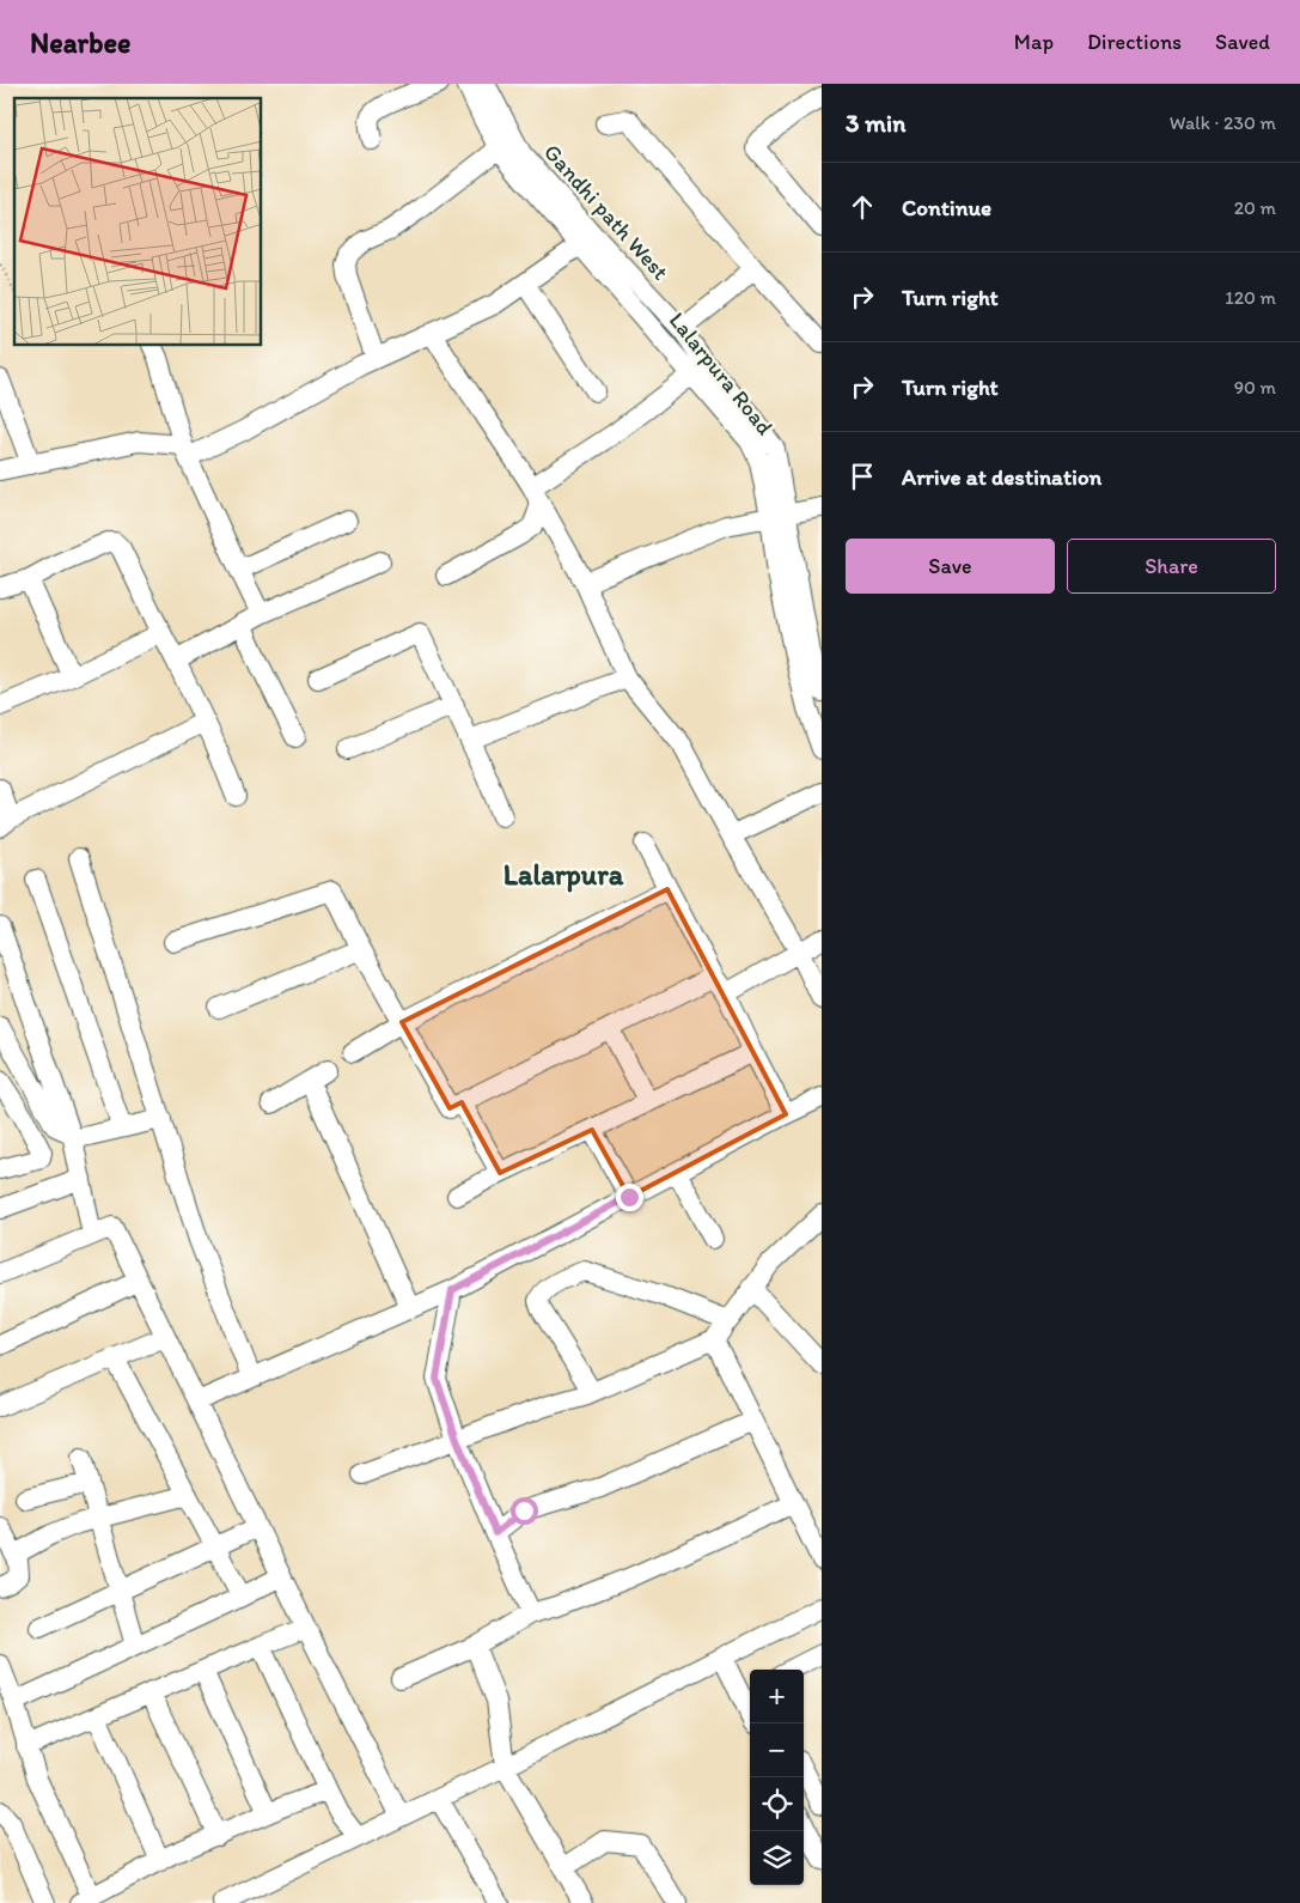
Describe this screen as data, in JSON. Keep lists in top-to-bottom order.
{
  "streets": {
    "street": ["Gandhi path West", "Lalarpura Road"]
  },
  "crossings": [
    ["Gandhi path West", "Lalarpura Road"]
  ],
  "districts": ["Lalarpura"],
  "page": {
    "header": "Nearbee",
    "nav": ["Map", "Directions", "Saved"],
    "heading": ["3 min", "Walk · 230 m"],
    "list": [
      ["Continue", "20 m"],
      ["Turn right", "120 m"],
      ["Turn right", "90 m"],
      "Arrive at destination"
    ],
    "buttons": ["Save", "Share"],
    "map_buttons": ["+", "−"]
  }
}
